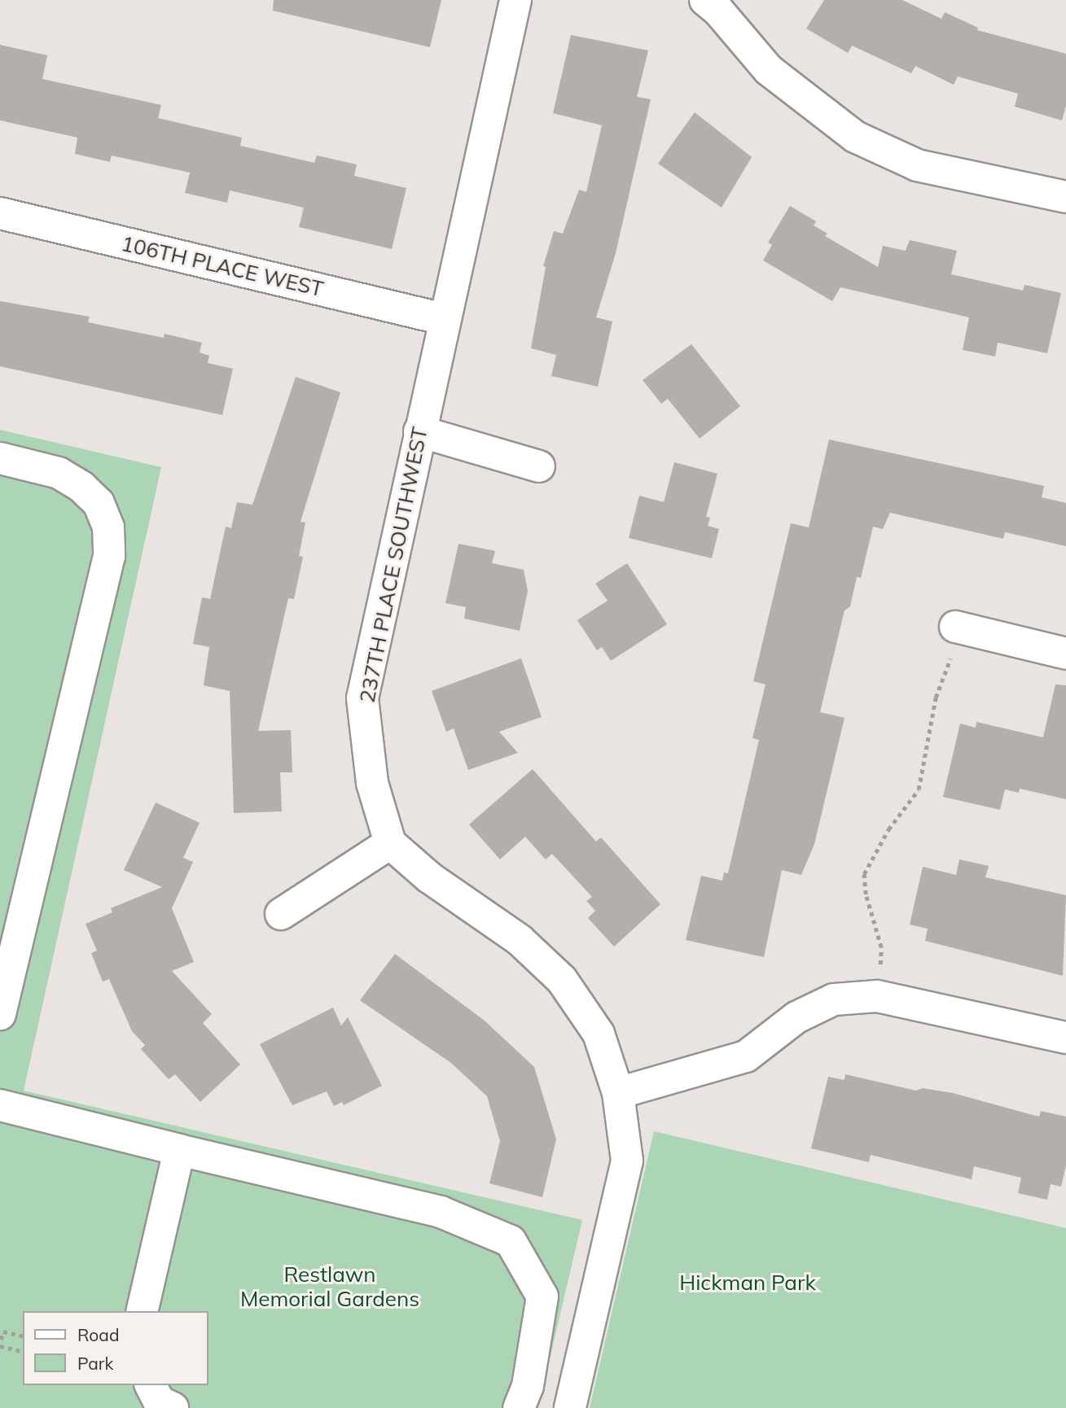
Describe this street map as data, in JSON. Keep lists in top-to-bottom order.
{
  "streets": {
    "street": ["106TH PLACE WEST", "237TH PLACE SOUTHWEST"]
  },
  "crossings": [
    ["106TH PLACE WEST", "237TH PLACE SOUTHWEST"]
  ],
  "parks": ["Restlawn Memorial Gardens", "Hickman Park"],
  "legend": ["Road", "Park"]
}
